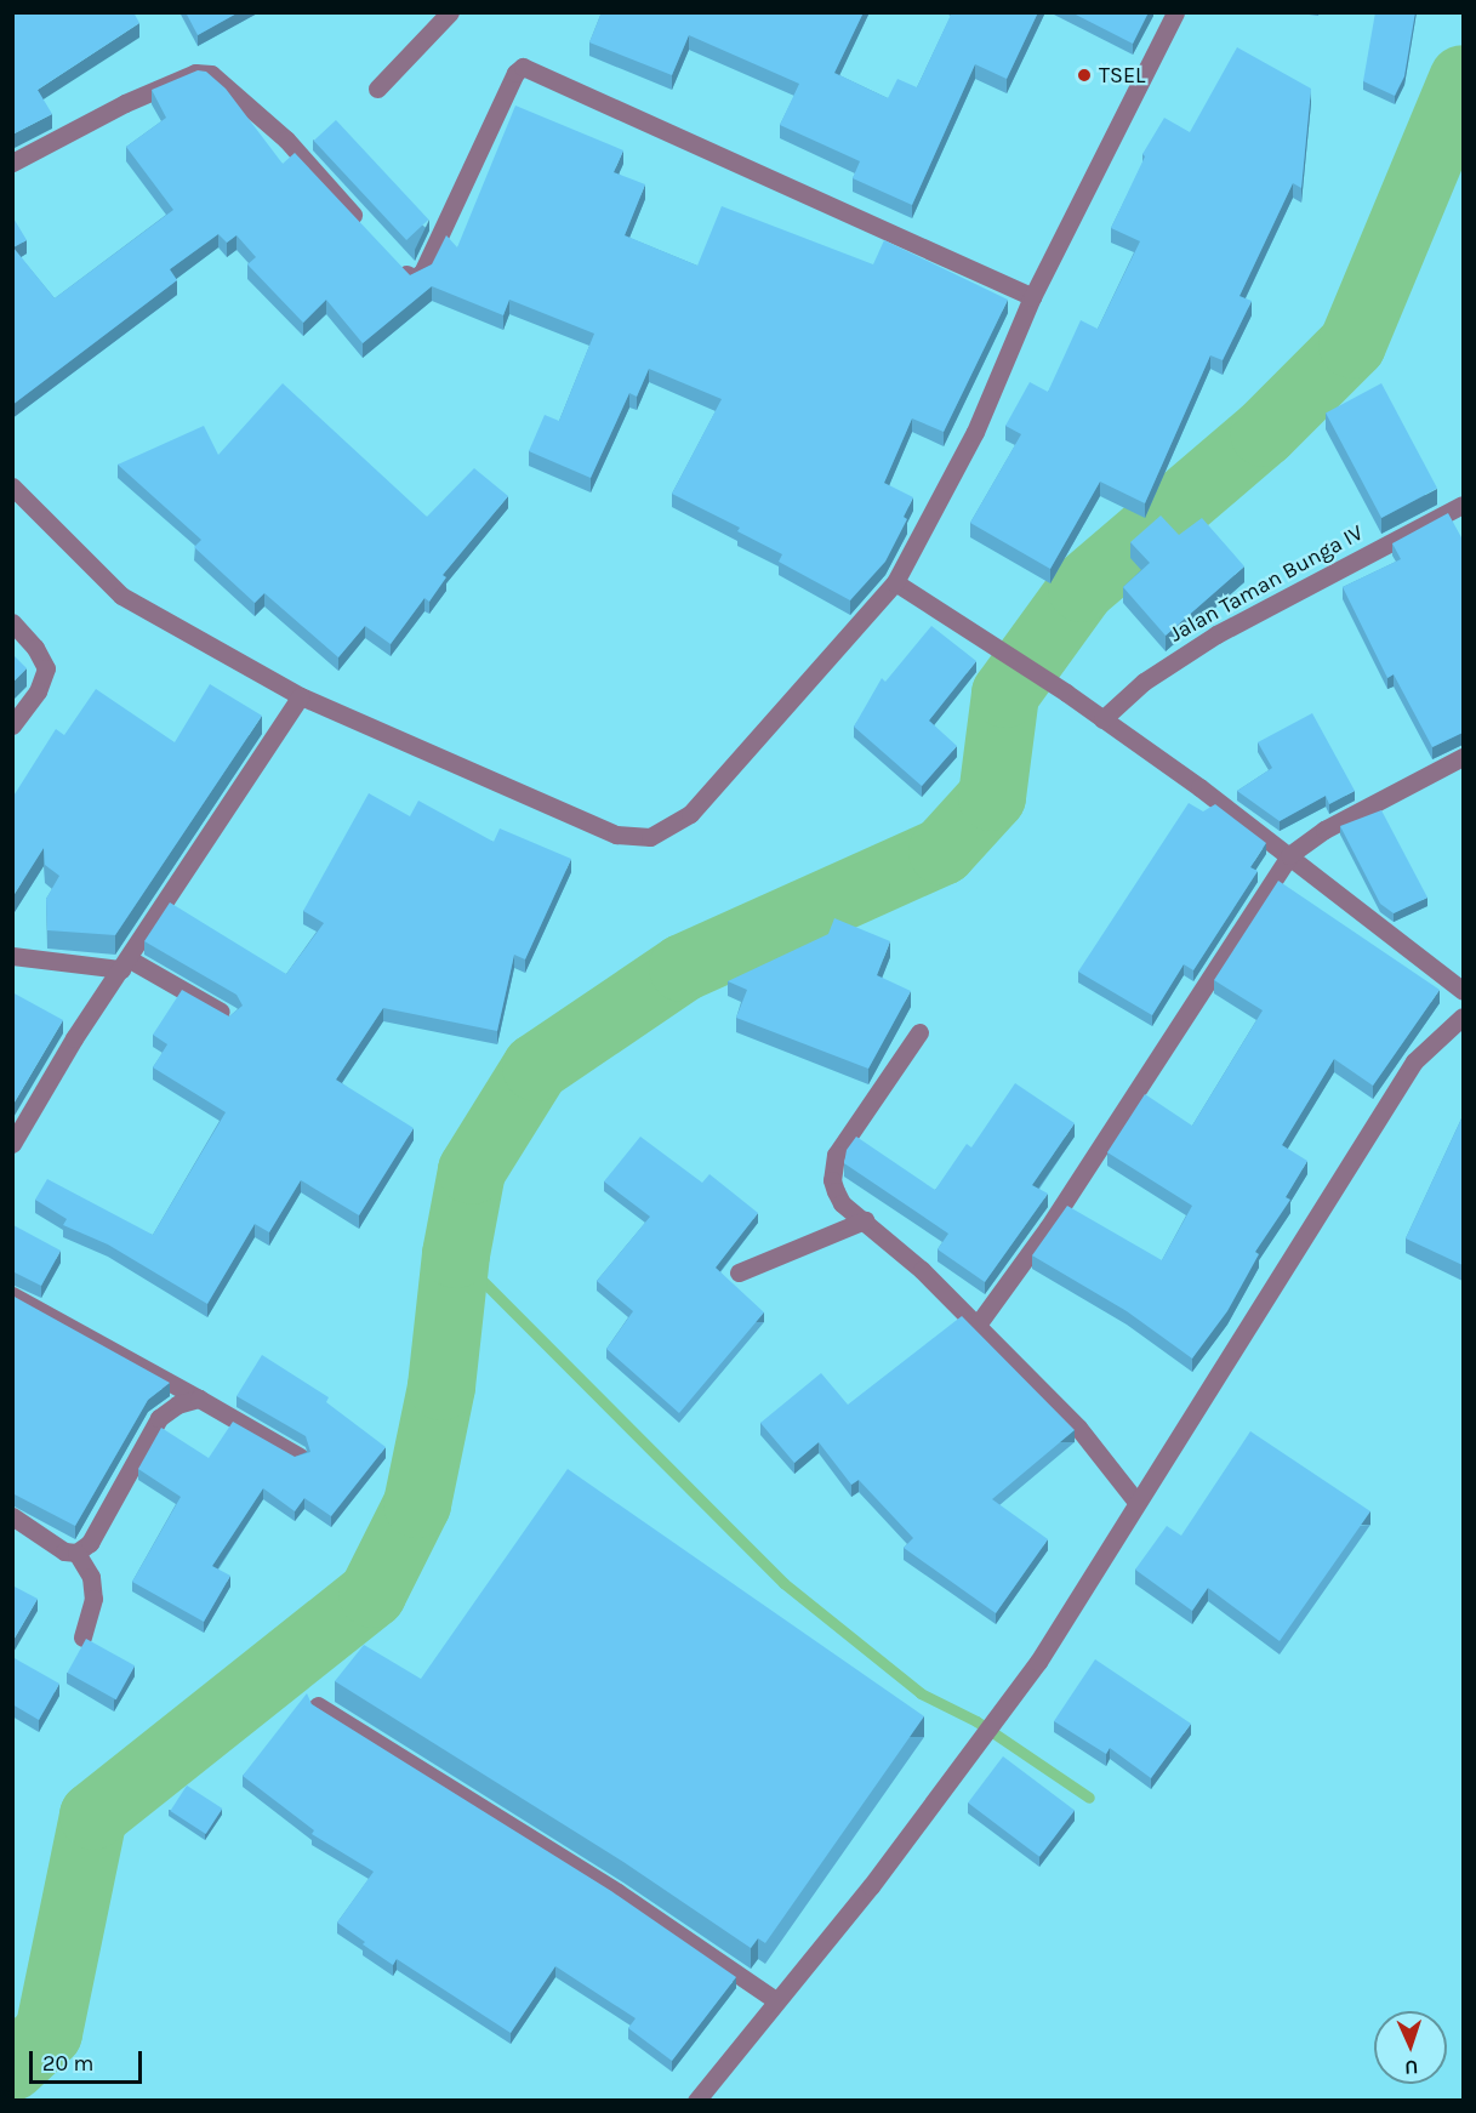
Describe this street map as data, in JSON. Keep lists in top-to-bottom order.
{
  "streets": {
    "street": ["Jalan Taman Bunga IV"]
  },
  "places": ["TSEL"],
  "scale_bar": "20 m",
  "north": "bottom"
}
